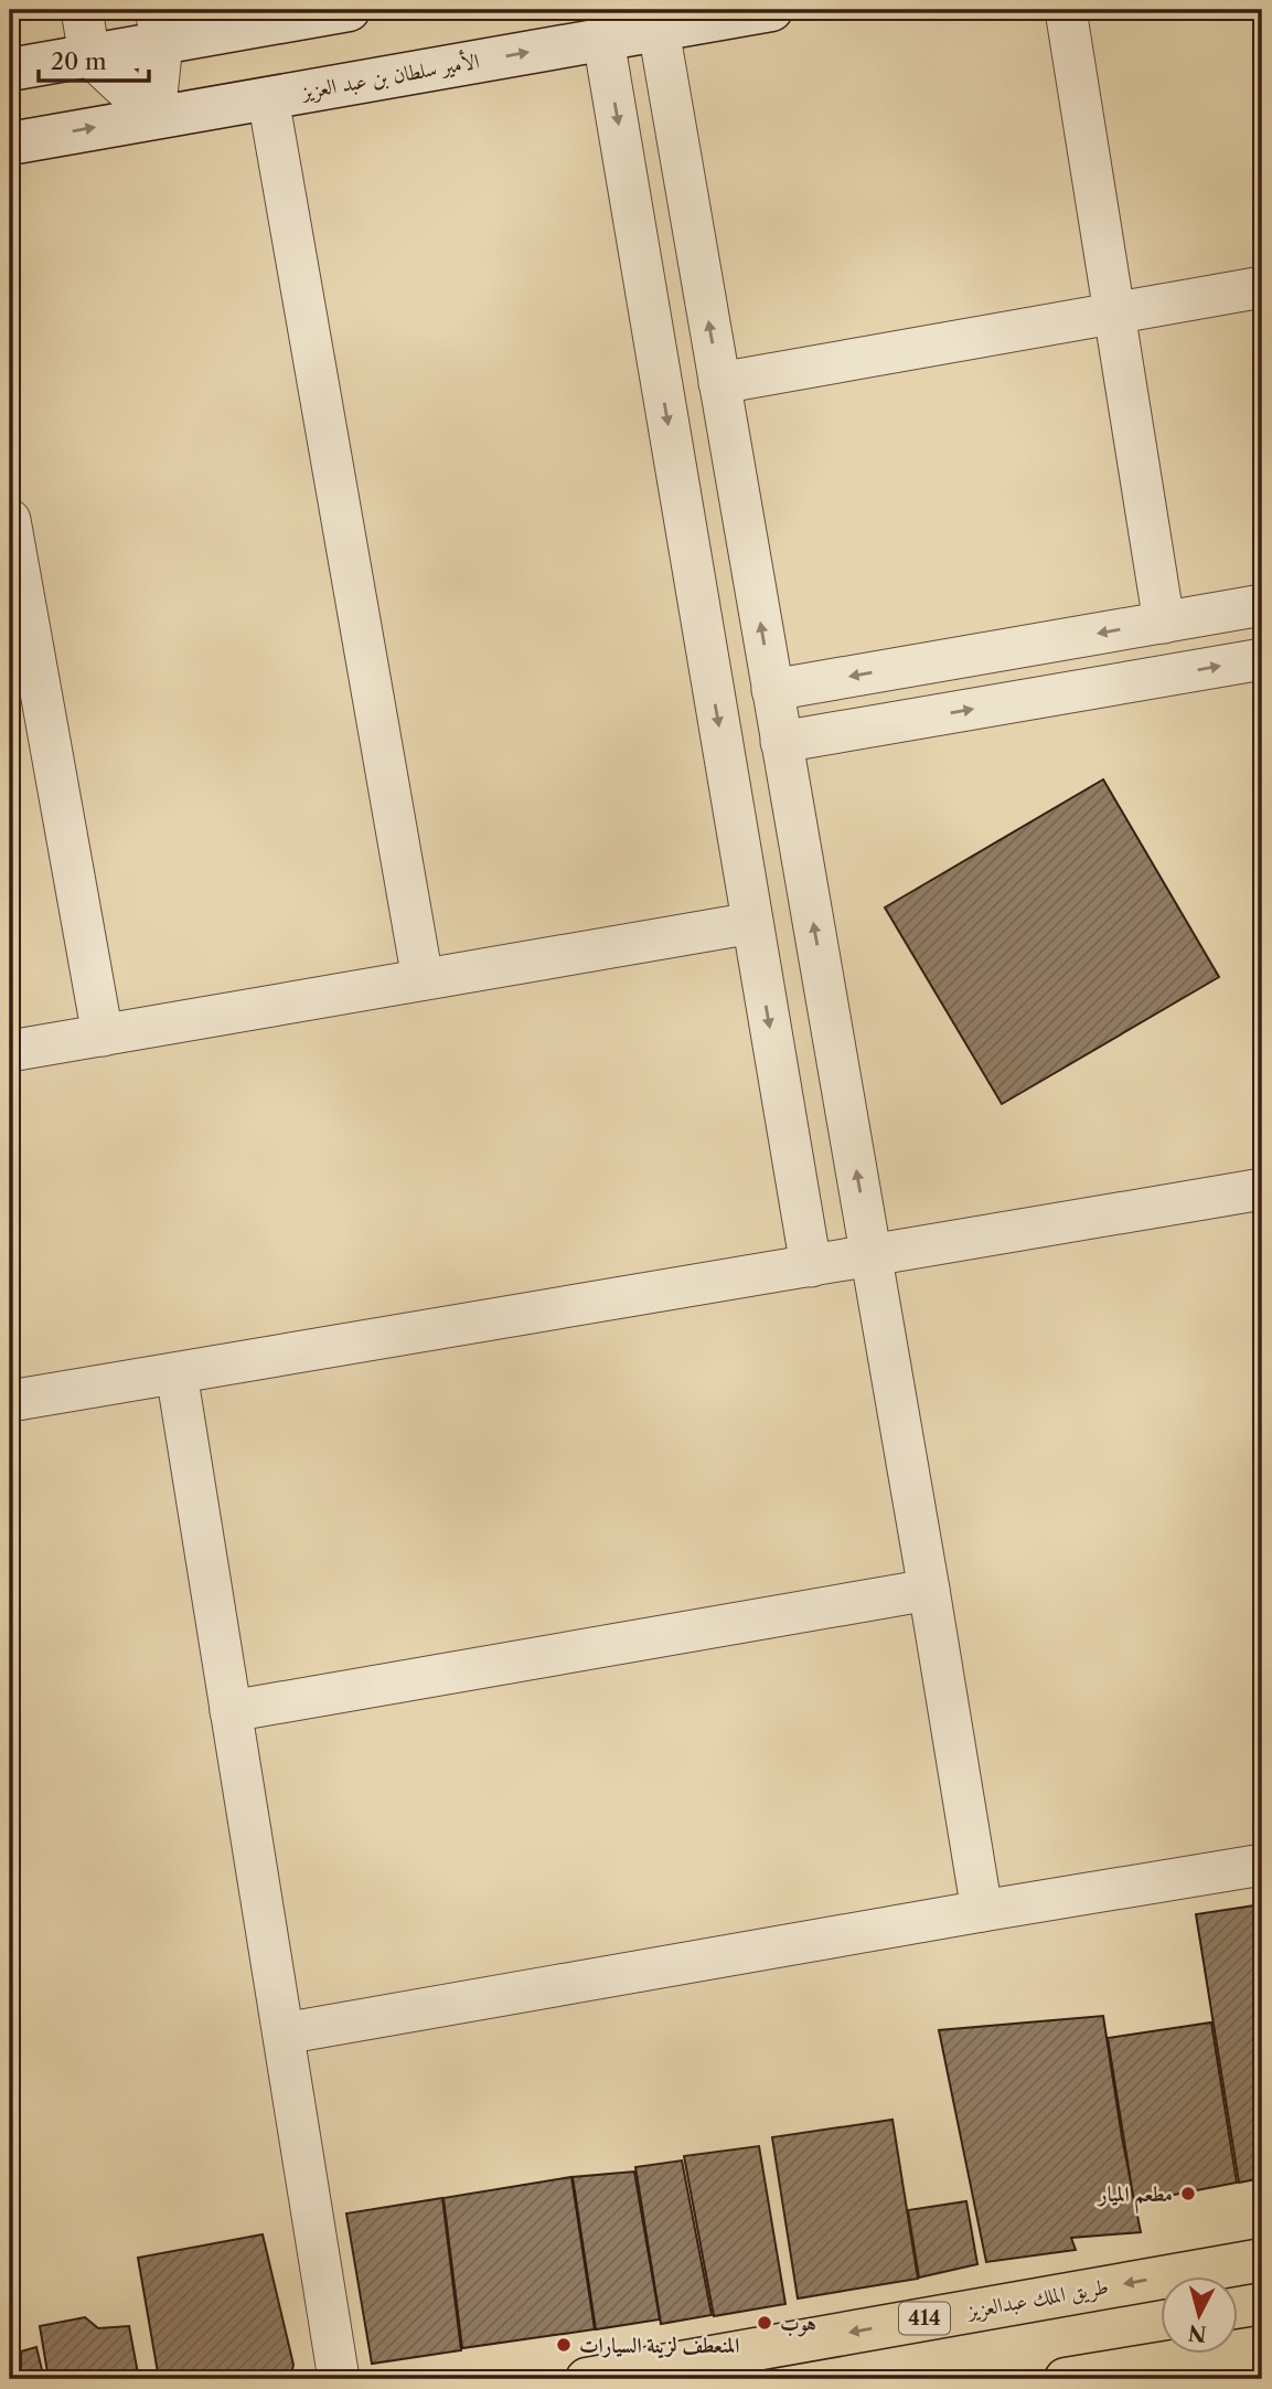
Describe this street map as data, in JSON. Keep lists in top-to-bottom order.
{
  "streets": {
    "highway": ["طريق الملك عبدالعزيز", "414"],
    "street": ["الأمير سلطان بن عبد العزيز"]
  },
  "one_way": ["طريق الملك عبدالعزيز"],
  "places": ["مطعم الميار", "هوب", "المنعطف لزينة السيارات"],
  "scale_bar": "20 m",
  "north": "bottom"
}
